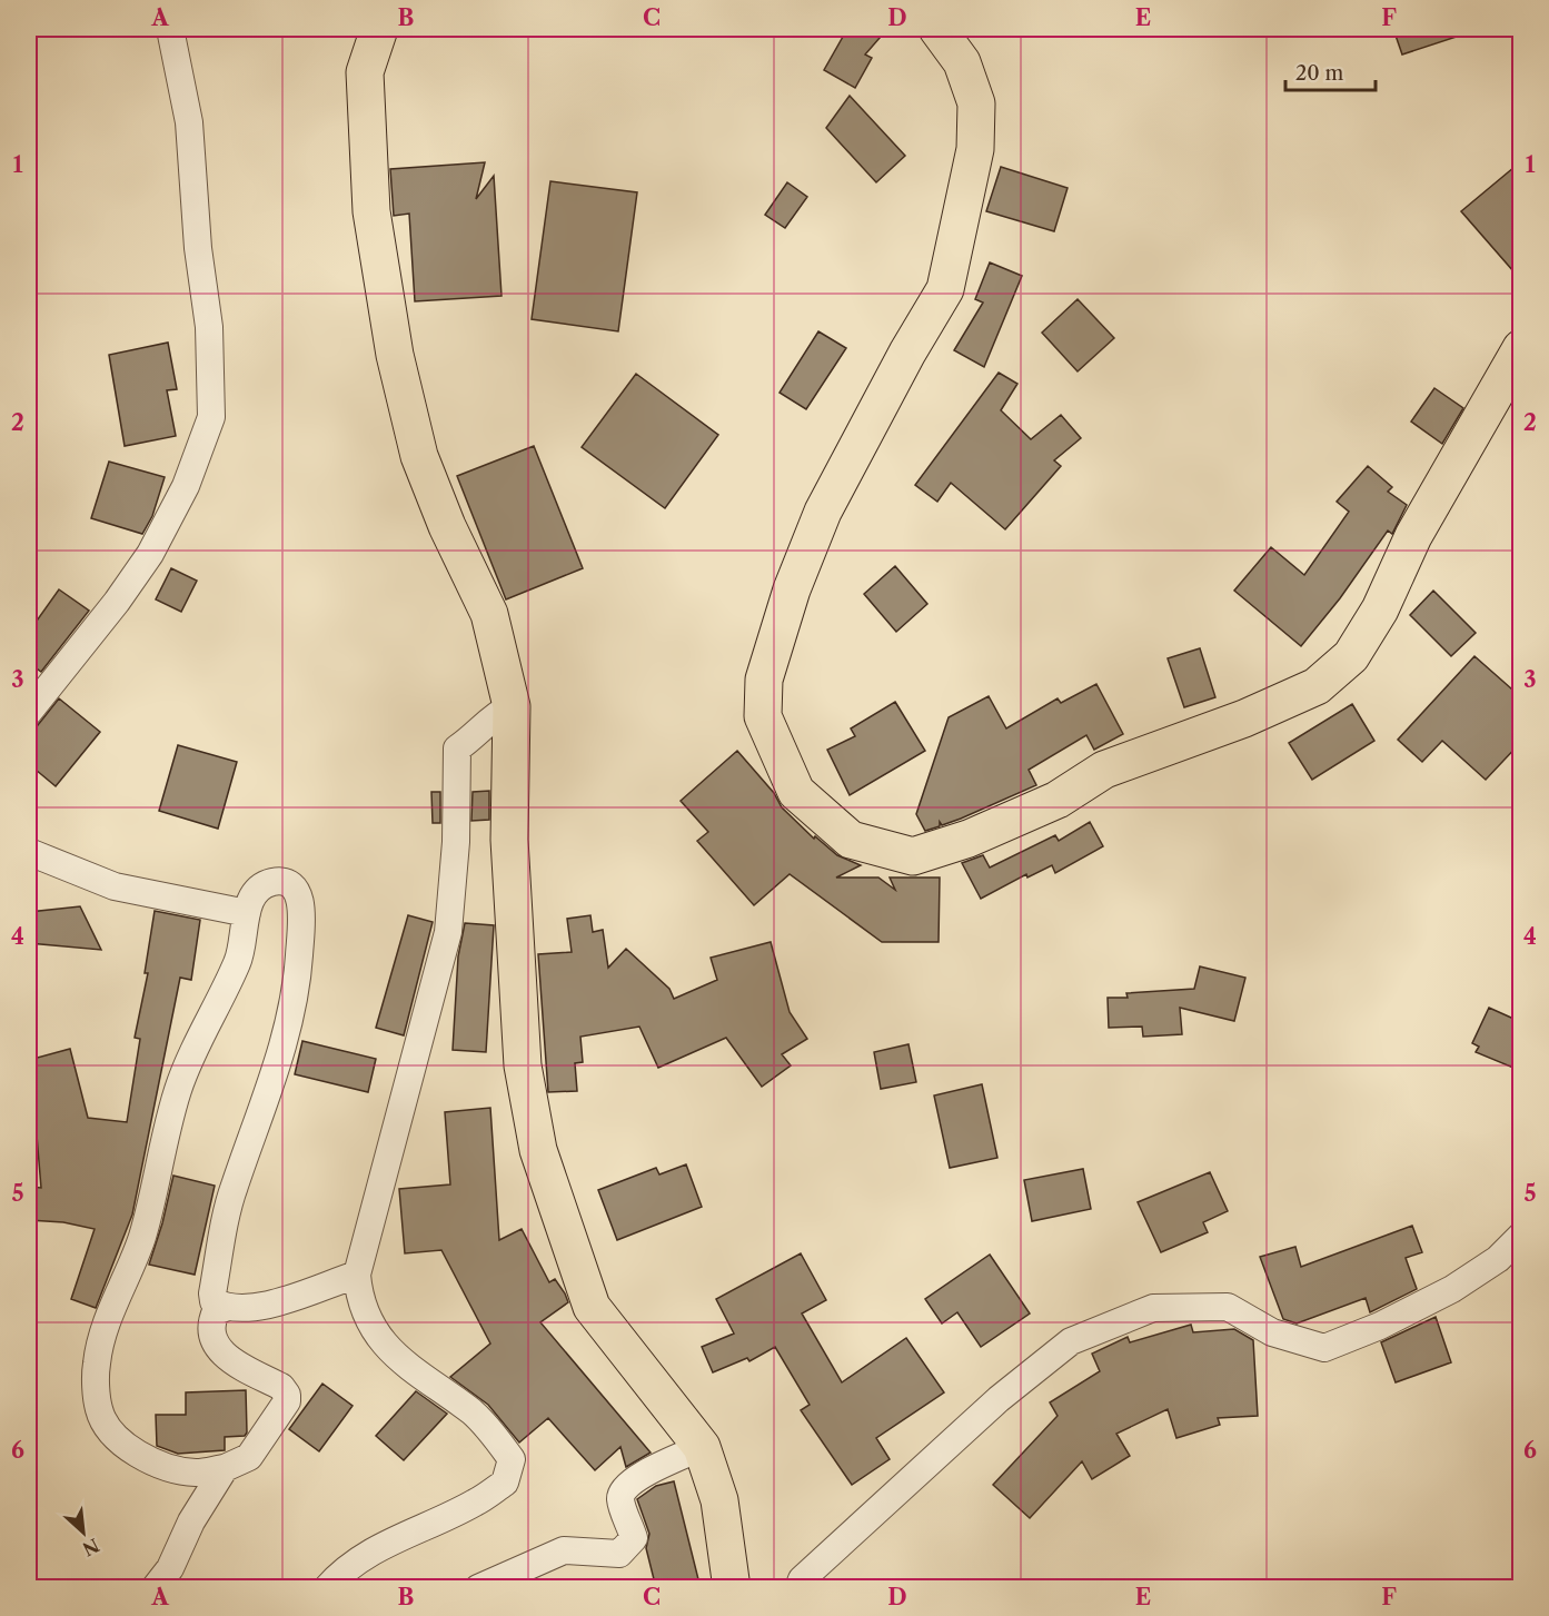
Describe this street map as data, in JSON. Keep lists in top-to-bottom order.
{
  "scale_bar": "20 m",
  "north": "bottom right",
  "grid": {
    "columns": [
      "A",
      "B",
      "C",
      "D",
      "E",
      "F"
    ],
    "rows": [
      "1",
      "2",
      "3",
      "4",
      "5",
      "6"
    ]
  }
}
